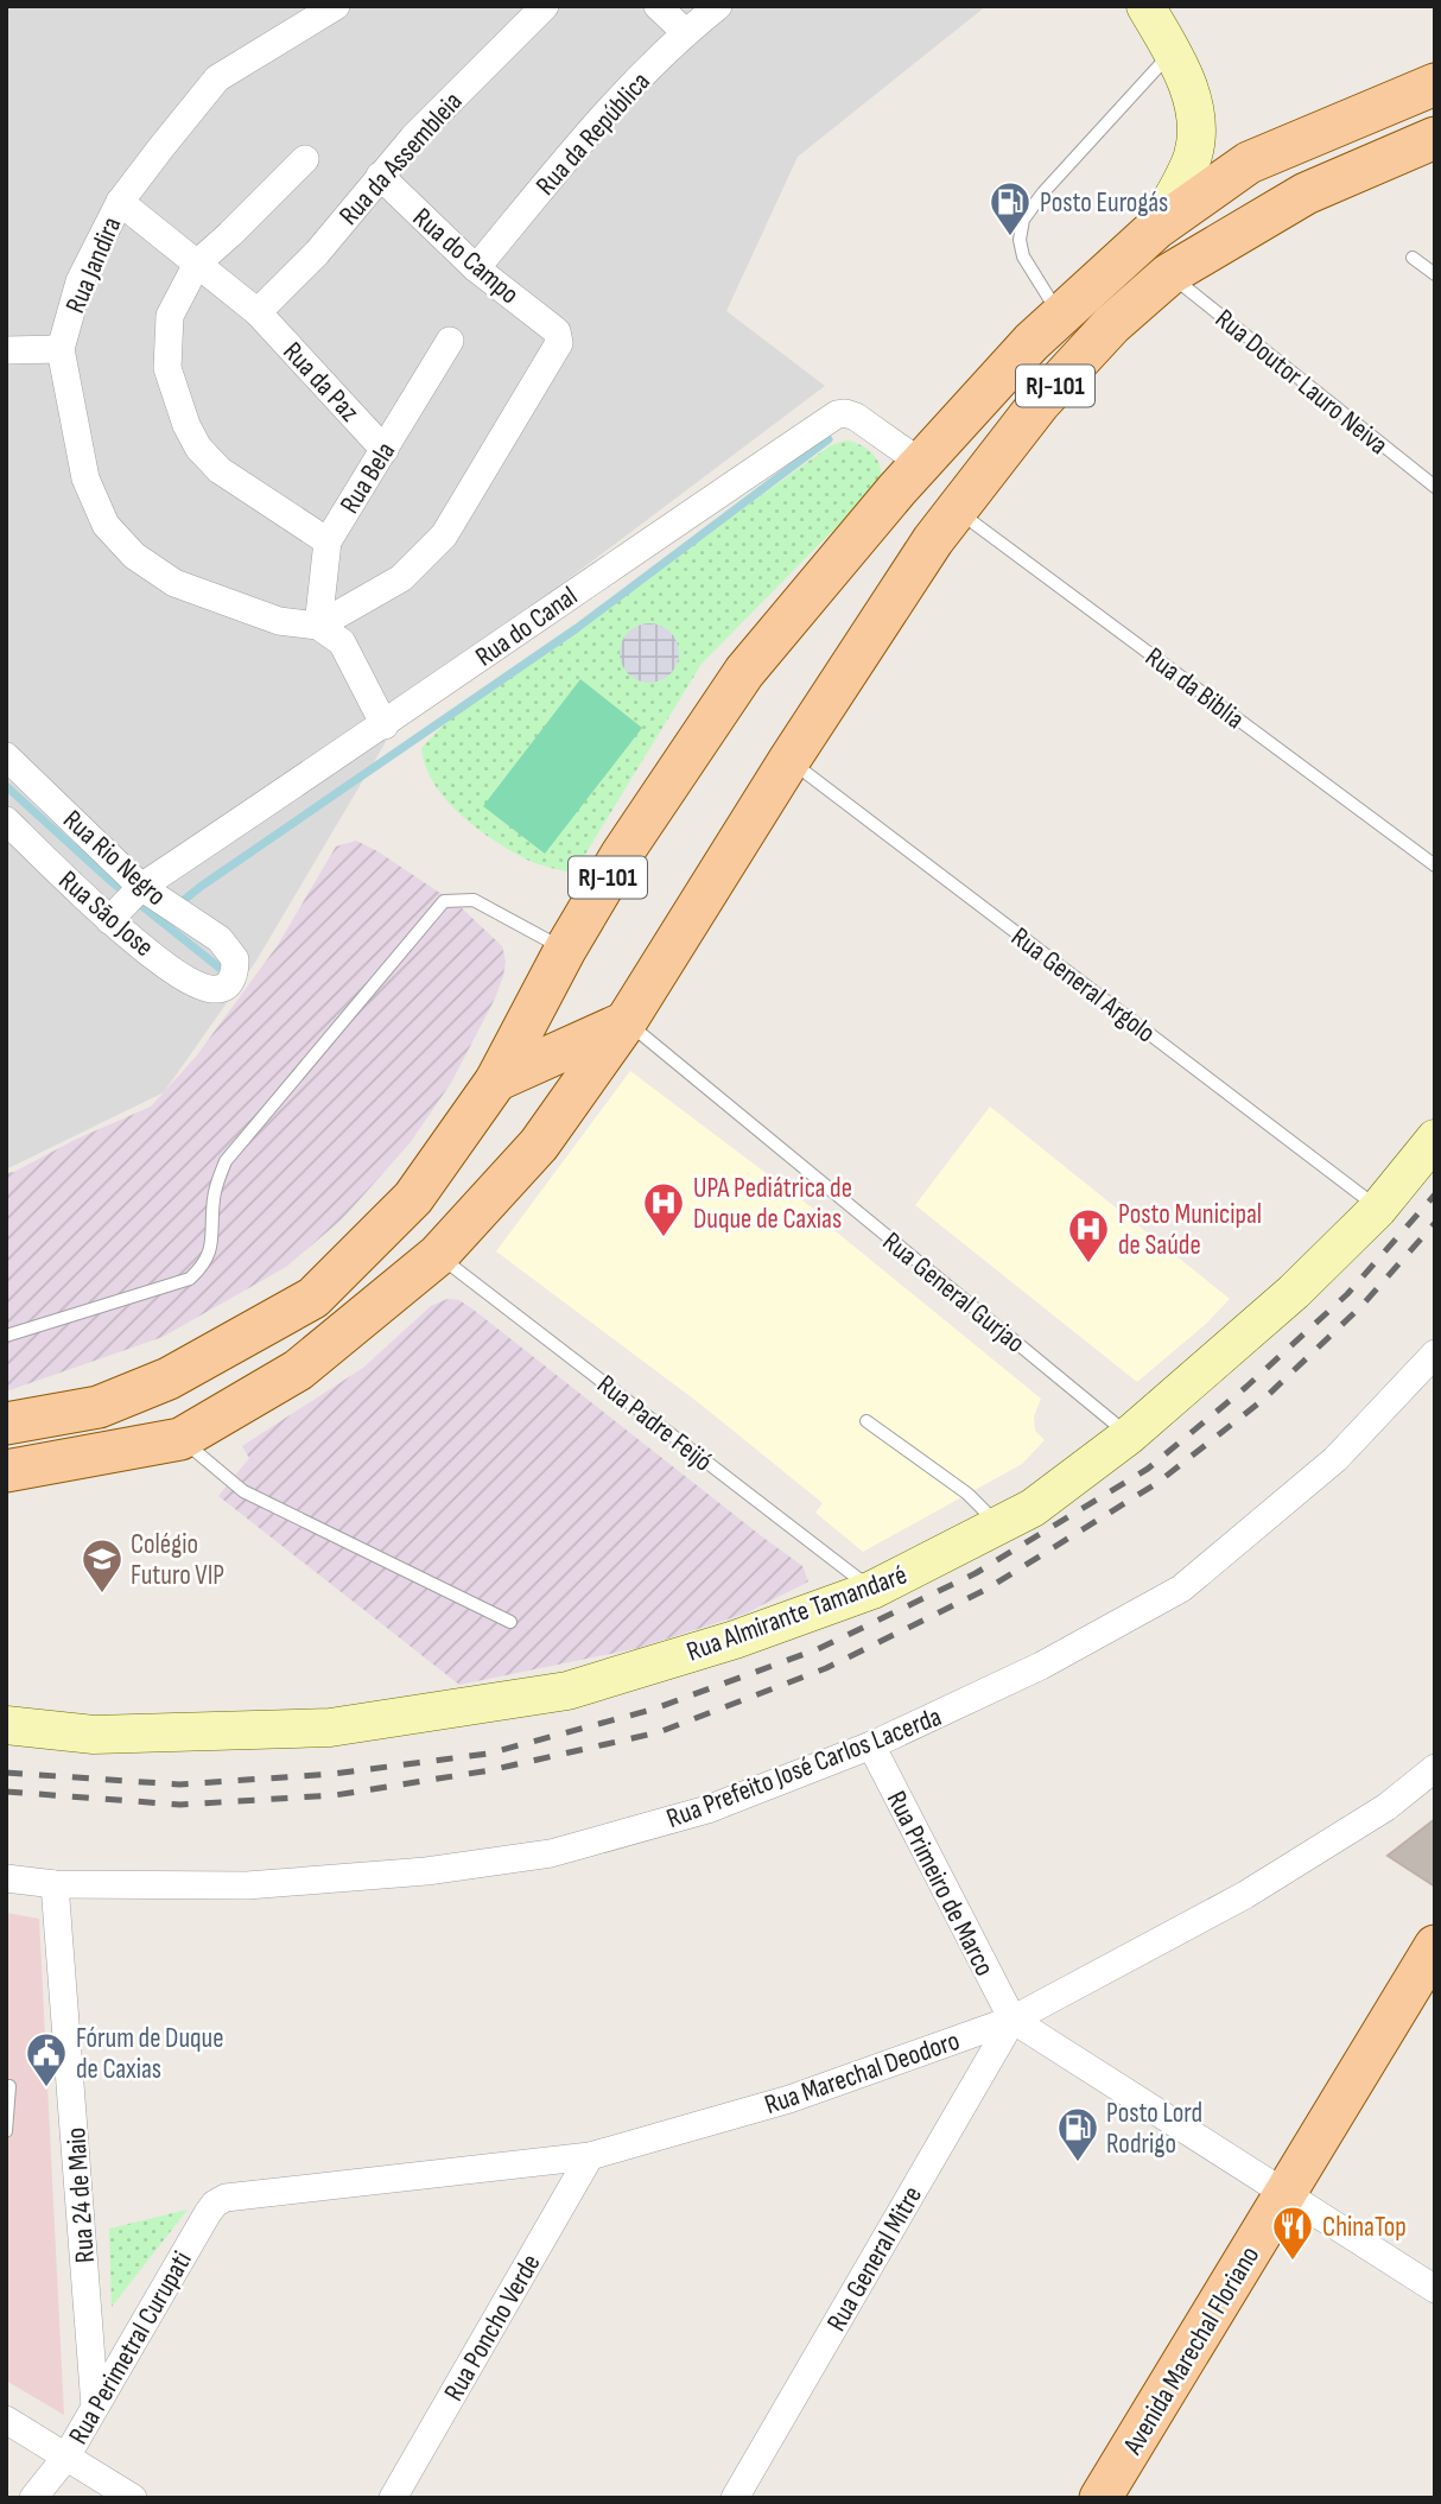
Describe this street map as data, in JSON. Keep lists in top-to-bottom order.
{
  "streets": {
    "main road": ["RJ-101", "Rua Almirante Tamandaré", "Avenida Marechal Floriano"],
    "street": [
      "Rua da República",
      "Rua da Assembleia",
      "Rua do Campo",
      "Rua Jandira",
      "Rua da Paz",
      "Rua Bela",
      "Rua do Canal",
      "Rua Rio Negro",
      "Rua Sāo Jose",
      "Rua Prefeito José Carlos Lacerda",
      "Rua Primeiro de Marco",
      "Rua Marechal Deodoro",
      "Rua 24 de Maio",
      "Rua General Mitre",
      "Rua Poncho Verde",
      "Rua Perimetral Curupati"
    ],
    "lane": [
      "Rua Doutor Lauro Neiva",
      "Rua da Biblia",
      "Rua General Argolo",
      "Rua General Gurjao",
      "Rua Padre Feijó"
    ]
  },
  "crossings": [
    ["Rua da República", "Rua do Campo"],
    ["Rua da Assembleia", "Rua do Campo"],
    ["Rua da Assembleia", "Rua da Paz"],
    ["Rua do Campo", "Rua Jandira"],
    ["Rua do Campo", "Rua Bela"],
    ["Rua Jandira", "Rua da Paz"],
    ["Rua Jandira", "Rua Bela"],
    ["Rua da Paz", "Rua Bela"],
    ["Rua Doutor Lauro Neiva", "RJ-101"],
    ["RJ-101", "Rua do Canal"],
    ["RJ-101", "Rua da Biblia"],
    ["RJ-101", "Rua General Argolo"],
    ["RJ-101", "Rua General Gurjao"],
    ["RJ-101", "Rua Padre Feijó"],
    ["Rua do Canal", "Rua Rio Negro"],
    ["Rua do Canal", "Rua Sāo Jose"],
    ["Rua Rio Negro", "Rua Sāo Jose"],
    ["Rua General Argolo", "Rua Almirante Tamandaré"],
    ["Rua General Gurjao", "Rua Almirante Tamandaré"],
    ["Rua Padre Feijó", "Rua Almirante Tamandaré"],
    ["Rua Prefeito José Carlos Lacerda", "Rua Primeiro de Marco"],
    ["Rua Prefeito José Carlos Lacerda", "Rua 24 de Maio"],
    ["Rua Primeiro de Marco", "Rua Marechal Deodoro"],
    ["Rua Primeiro de Marco", "Rua General Mitre"],
    ["Rua Marechal Deodoro", "Rua General Mitre"],
    ["Rua Marechal Deodoro", "Rua Poncho Verde"],
    ["Rua Marechal Deodoro", "Rua Perimetral Curupati"],
    ["Rua 24 de Maio", "Rua Perimetral Curupati"]
  ],
  "places": {
    "fuel station": ["Posto Eurogás", "Posto Lord Rodrigo"],
    "hospital": ["UPA Pediátrica de Duque de Caxias", "Posto Municipal de Saúde"],
    "school or university": ["Colégio Futuro VIP"],
    "public building": ["Fórum de Duque de Caxias"],
    "restaurant": ["ChinaTop"]
  }
}
